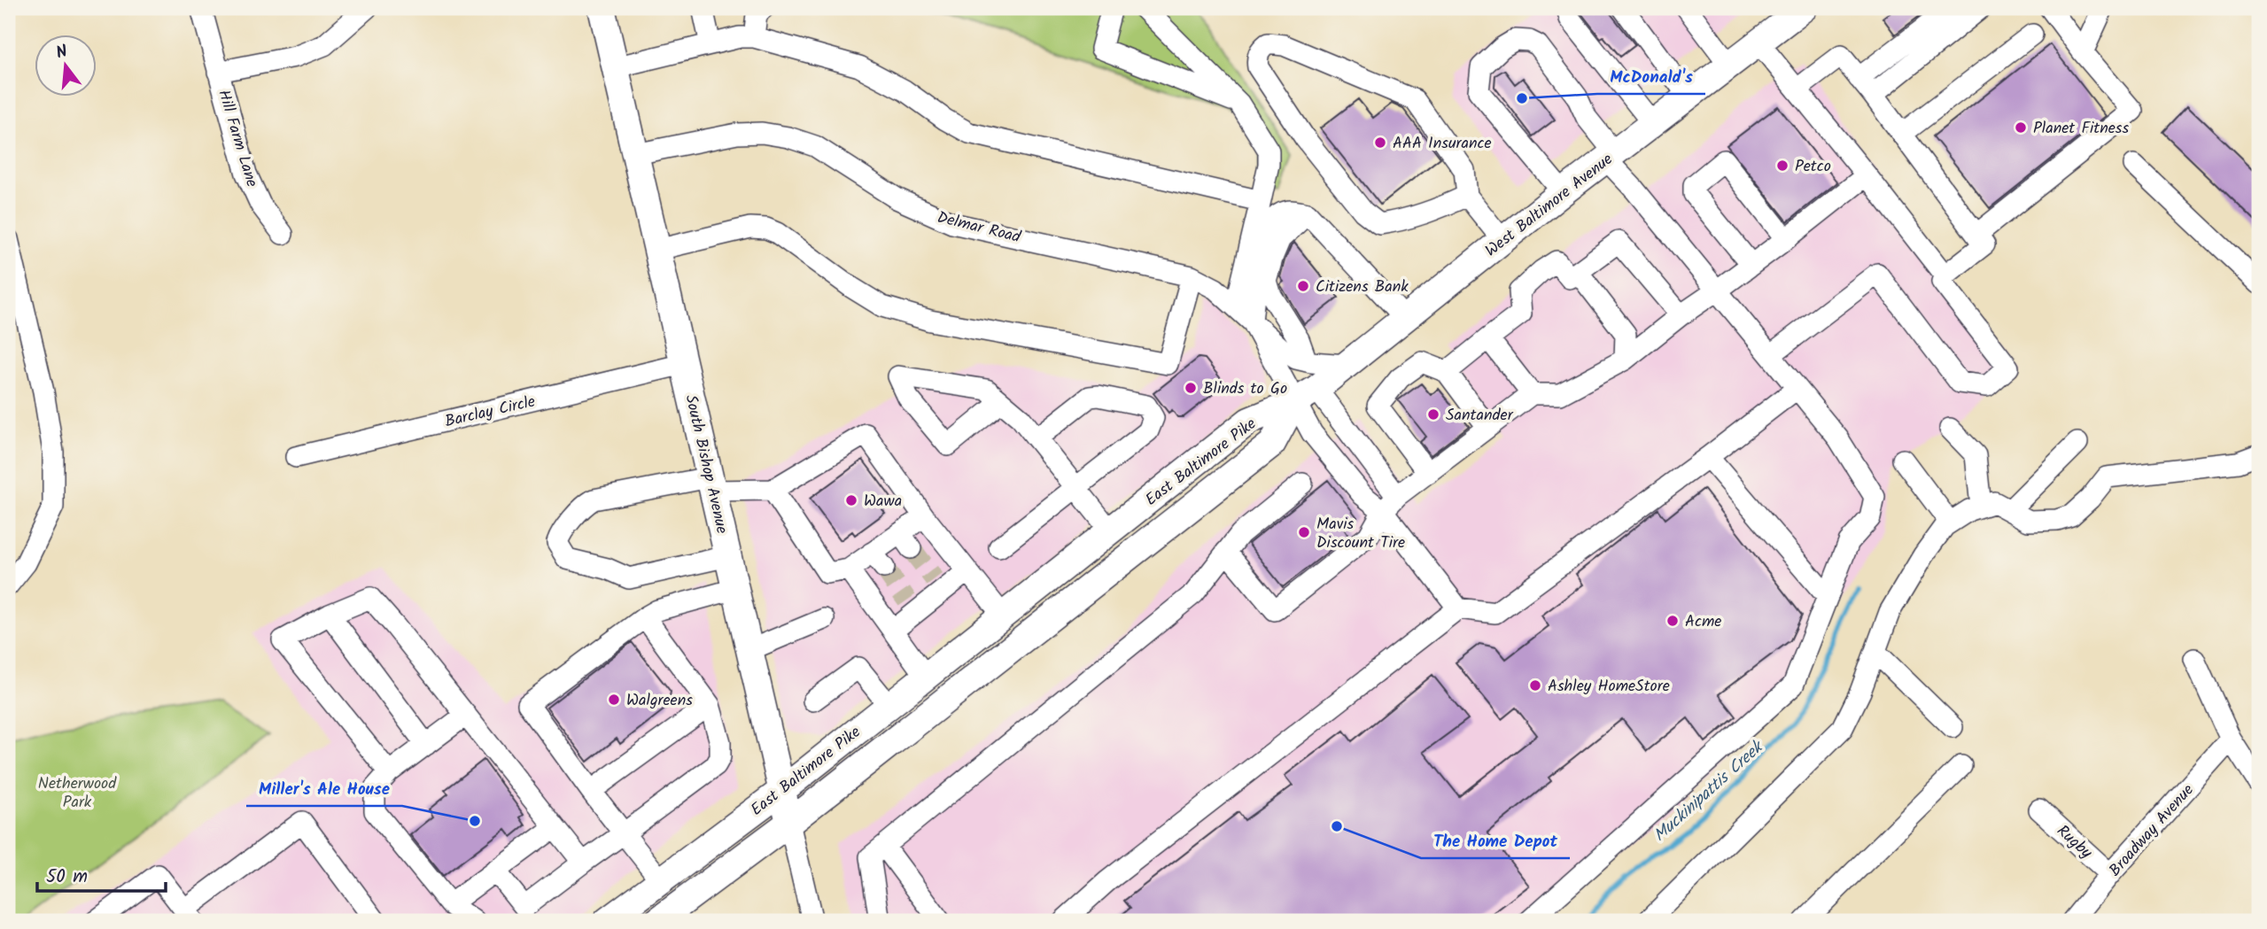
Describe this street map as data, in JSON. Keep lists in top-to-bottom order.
{
  "streets": {
    "main road": ["West Baltimore Avenue", "East Baltimore Pike", "South Bishop Avenue"],
    "street": [
      "Hill Farm Lane",
      "Delmar Road",
      "Barclay Circle",
      "Broadway Avenue",
      "Rugby"
    ]
  },
  "crossings": [
    ["West Baltimore Avenue", "Delmar Road"],
    ["West Baltimore Avenue", "East Baltimore Pike"],
    ["Delmar Road", "East Baltimore Pike"],
    ["Delmar Road", "South Bishop Avenue"],
    ["Barclay Circle", "South Bishop Avenue"],
    ["East Baltimore Pike", "South Bishop Avenue"],
    ["Broadway Avenue", "Rugby"]
  ],
  "water": ["Muckinipattis Creek"],
  "parks": ["Netherwood Park"],
  "places": [
    "McDonald's",
    "Planet Fitness",
    "AAA Insurance",
    "Petco",
    "Citizens Bank",
    "Blinds to Go",
    "Santander",
    "Wawa",
    "Mavis Discount Tire",
    "Acme",
    "Ashley HomeStore",
    "Walgreens",
    "Miller's Ale House",
    "The Home Depot"
  ],
  "scale_bar": "50 m",
  "north": "top"
}
